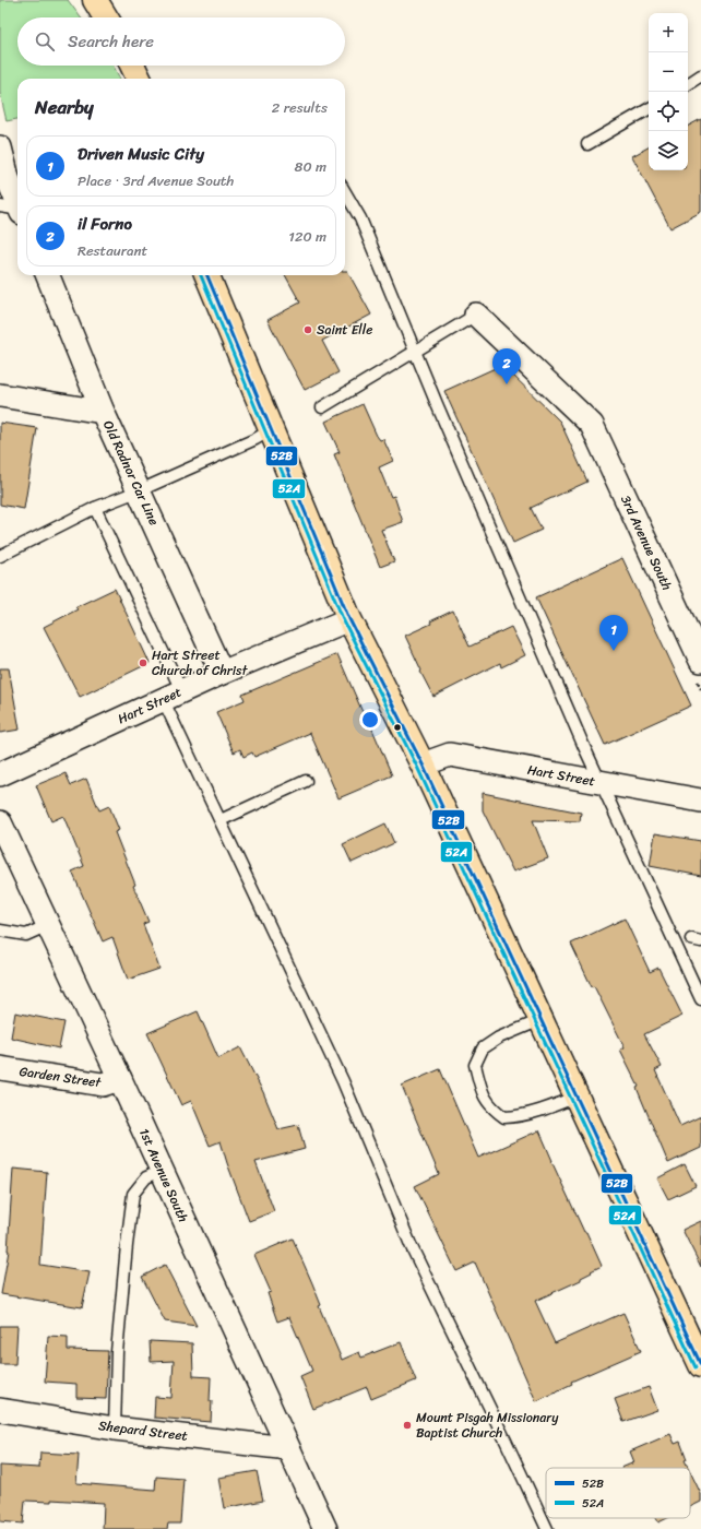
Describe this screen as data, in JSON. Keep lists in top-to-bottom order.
{
  "streets": {
    "street": [
      "Old Radnor Car Line",
      "3rd Avenue South",
      "Hart Street",
      "Garden Street",
      "1st Avenue South",
      "Shepard Street"
    ]
  },
  "crossings": [
    ["Old Radnor Car Line", "Hart Street"],
    ["Garden Street", "1st Avenue South"],
    ["1st Avenue South", "Shepard Street"]
  ],
  "places": ["Saint Elle", "Hart Street Church of Christ", "Mount Pisgah Missionary Baptist Church"],
  "lines": ["transit line 52B", "transit line 52A"],
  "legend": ["52B", "52A"],
  "page": {
    "map_buttons": ["+", "−"],
    "search": "Search here",
    "heading": ["Nearby", "2 results"],
    "list": [
      {
        "mark": "1",
        "name": "Driven Music City",
        "note": "Place · 3rd Avenue South",
        "value": "80 m"
      },
      {
        "mark": "2",
        "name": "il Forno",
        "note": "Restaurant",
        "value": "120 m"
      }
    ],
    "pins": ["2", "1"]
  }
}
